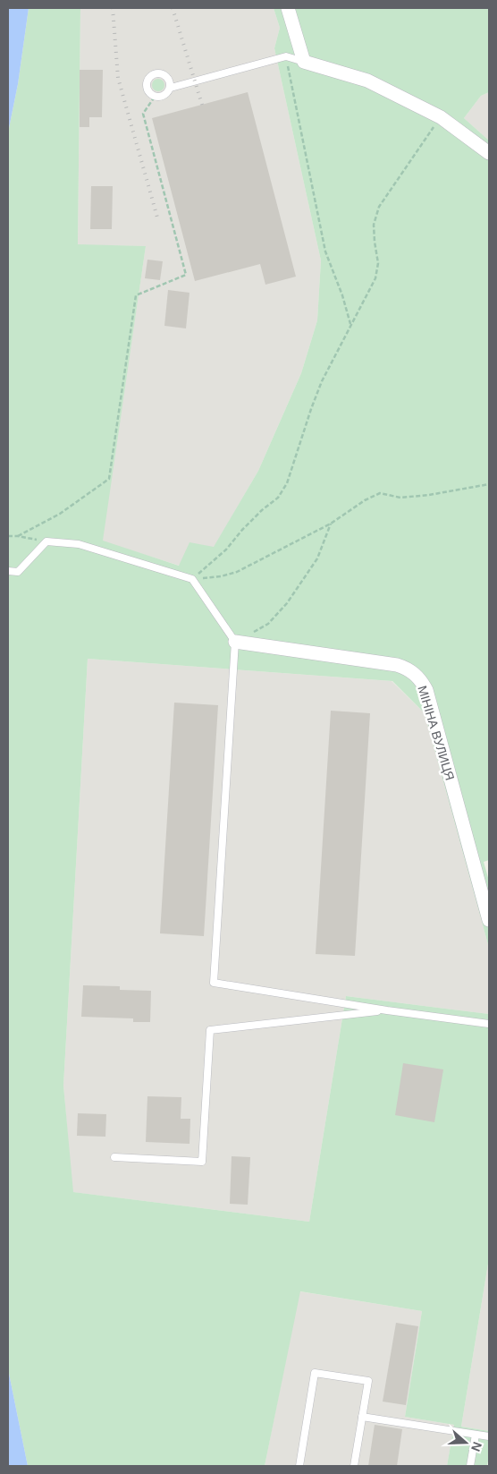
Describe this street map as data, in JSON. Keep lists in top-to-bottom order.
{
  "streets": {
    "street": ["МІНІНА ВУЛИЦЯ"]
  },
  "north": "right"
}
